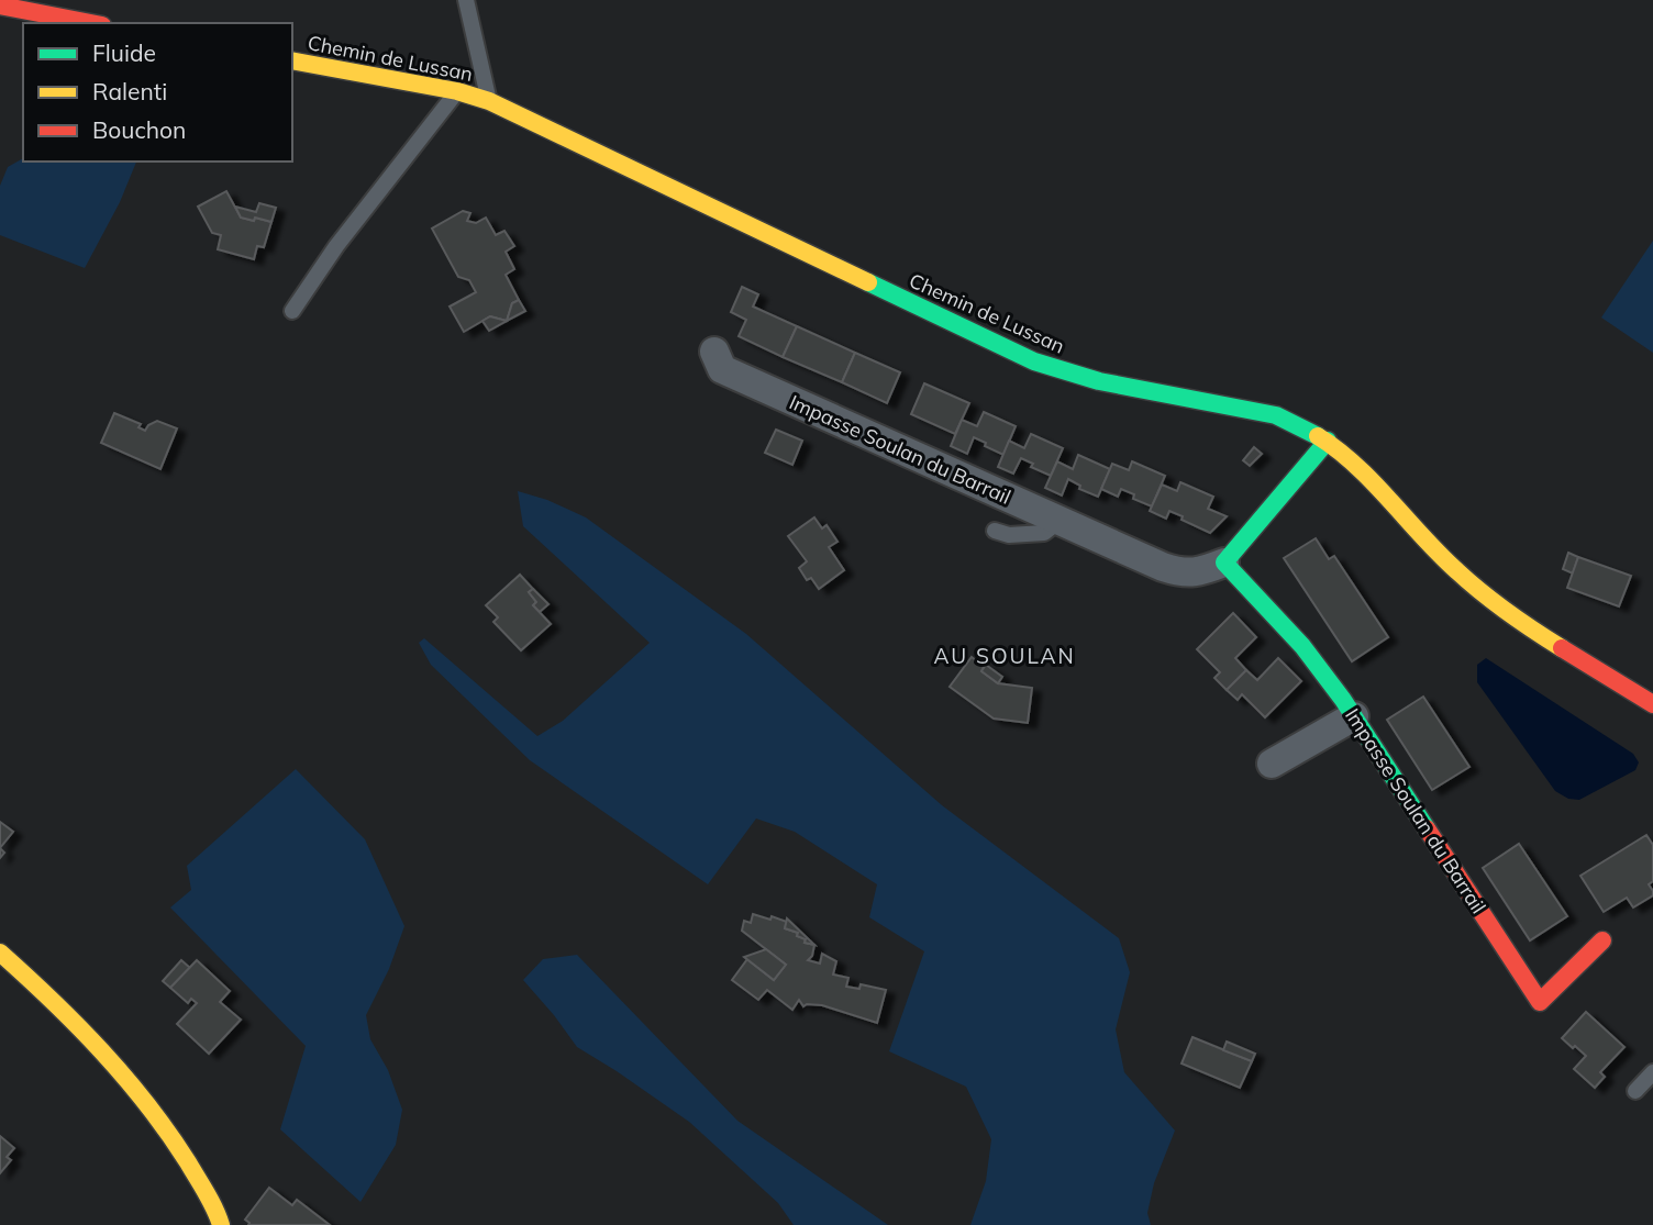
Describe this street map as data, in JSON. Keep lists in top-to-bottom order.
{
  "streets": {
    "street": ["Chemin de Lussan", "Impasse Soulan du Barrail"]
  },
  "districts": ["AU SOULAN"],
  "legend": ["Fluide", "Ralenti", "Bouchon"]
}
